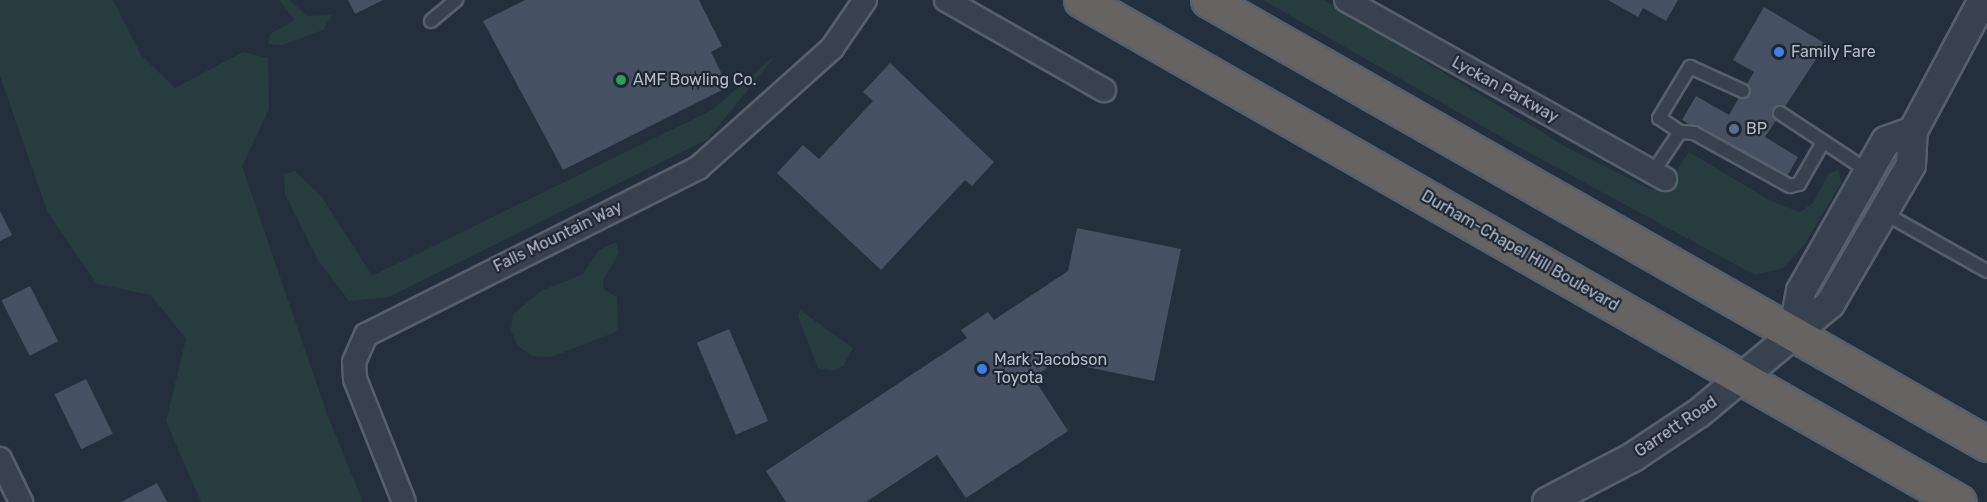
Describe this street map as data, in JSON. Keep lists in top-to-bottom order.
{
  "streets": {
    "highway": ["Durham-Chapel Hill Boulevard"],
    "street": ["Lyckan Parkway", "Falls Mountain Way", "Garrett Road"]
  },
  "crossings": [
    ["Durham-Chapel Hill Boulevard", "Garrett Road"]
  ],
  "places": [
    "Family Fare",
    "AMF Bowling Co.",
    "BP",
    "Mark Jacobson Toyota"
  ]
}
